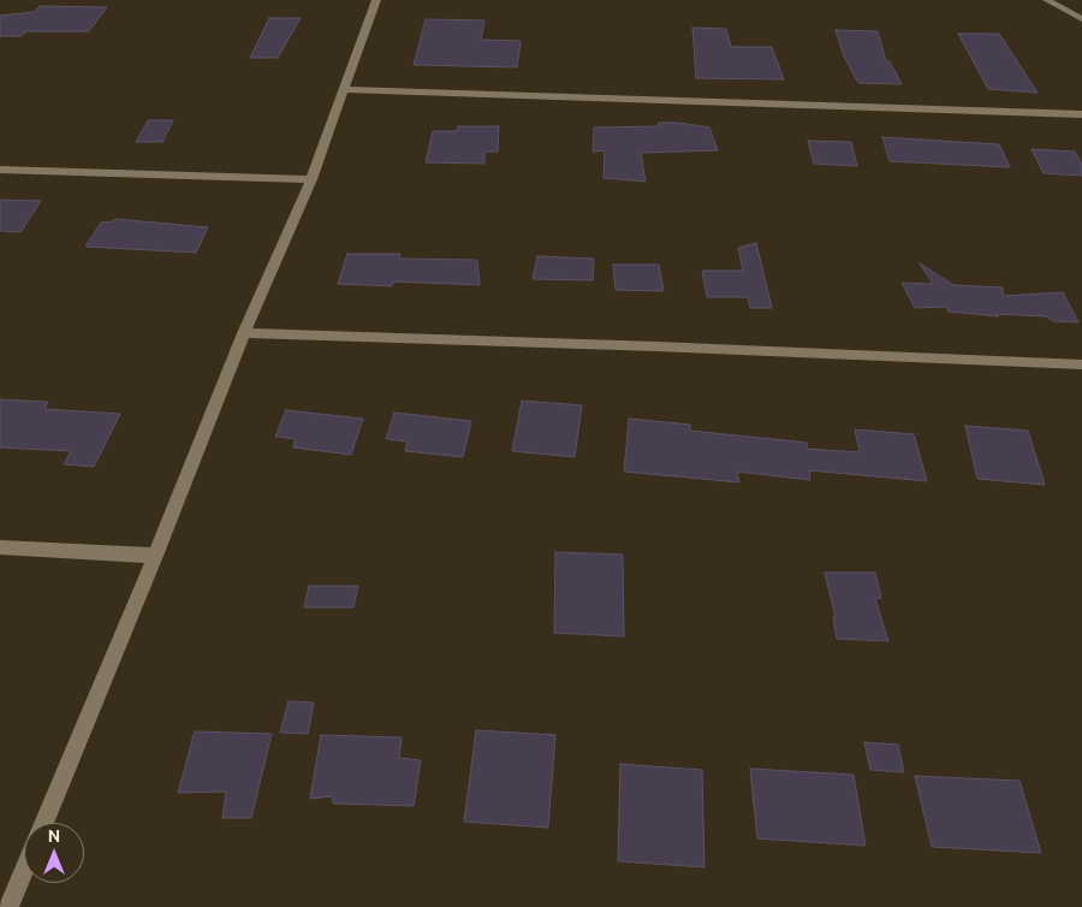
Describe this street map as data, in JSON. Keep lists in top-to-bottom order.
{
  "north": "top"
}
